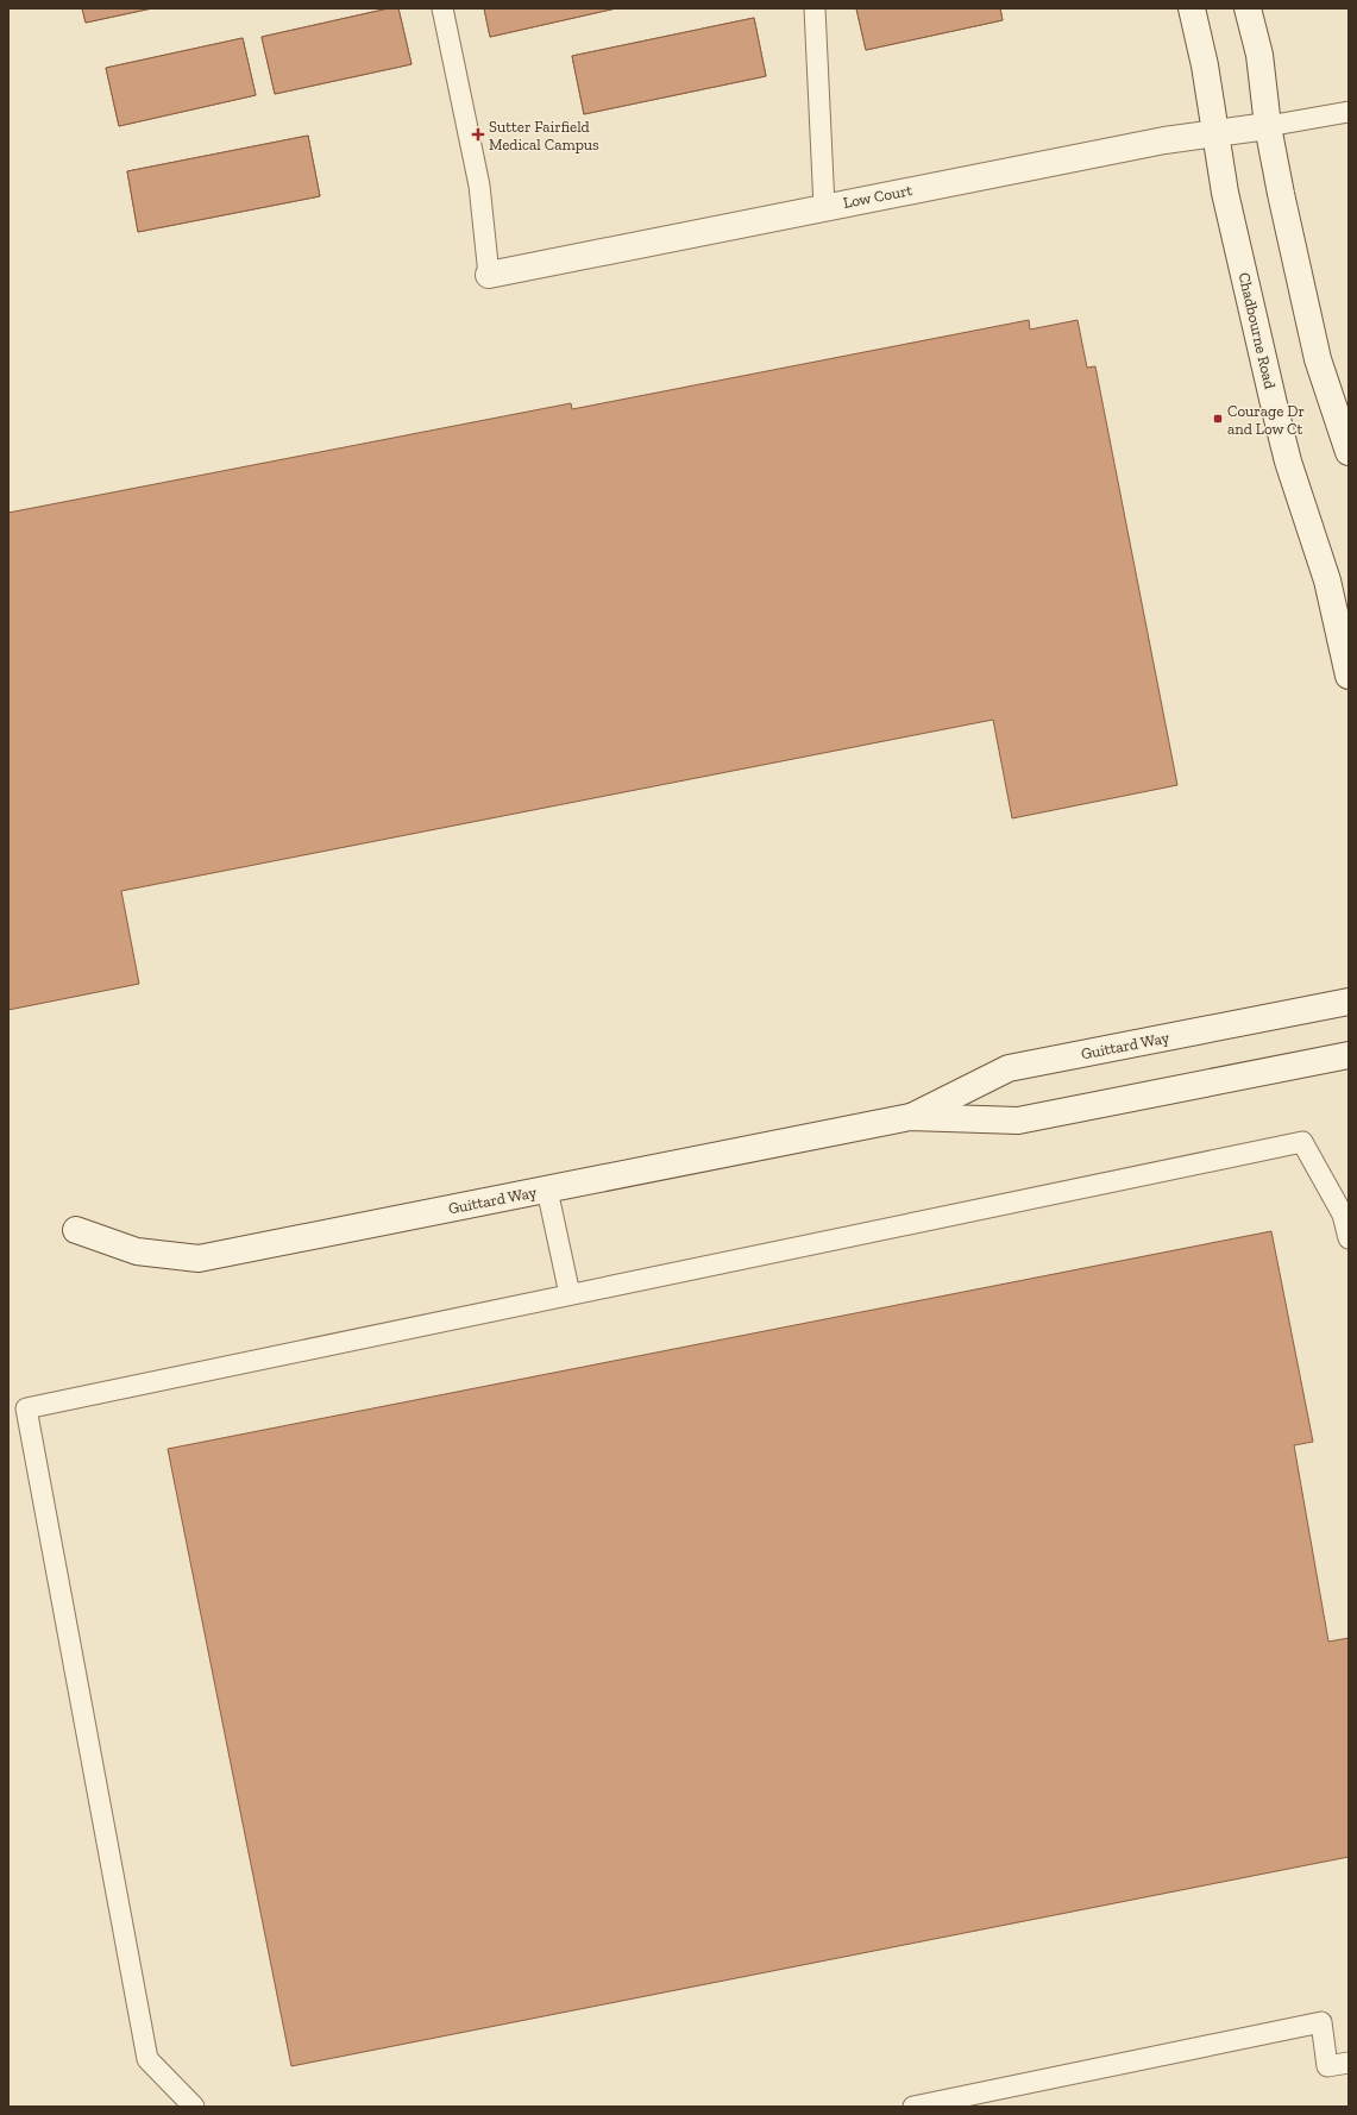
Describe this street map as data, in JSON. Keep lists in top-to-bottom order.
{
  "streets": {
    "street": ["Low Court", "Chadbourne Road", "Guittard Way"]
  },
  "crossings": [
    ["Low Court", "Chadbourne Road"]
  ],
  "places": {
    "health": ["Sutter Fairfield Medical Campus"],
    "transit": ["Courage Dr and Low Ct"]
  }
}
